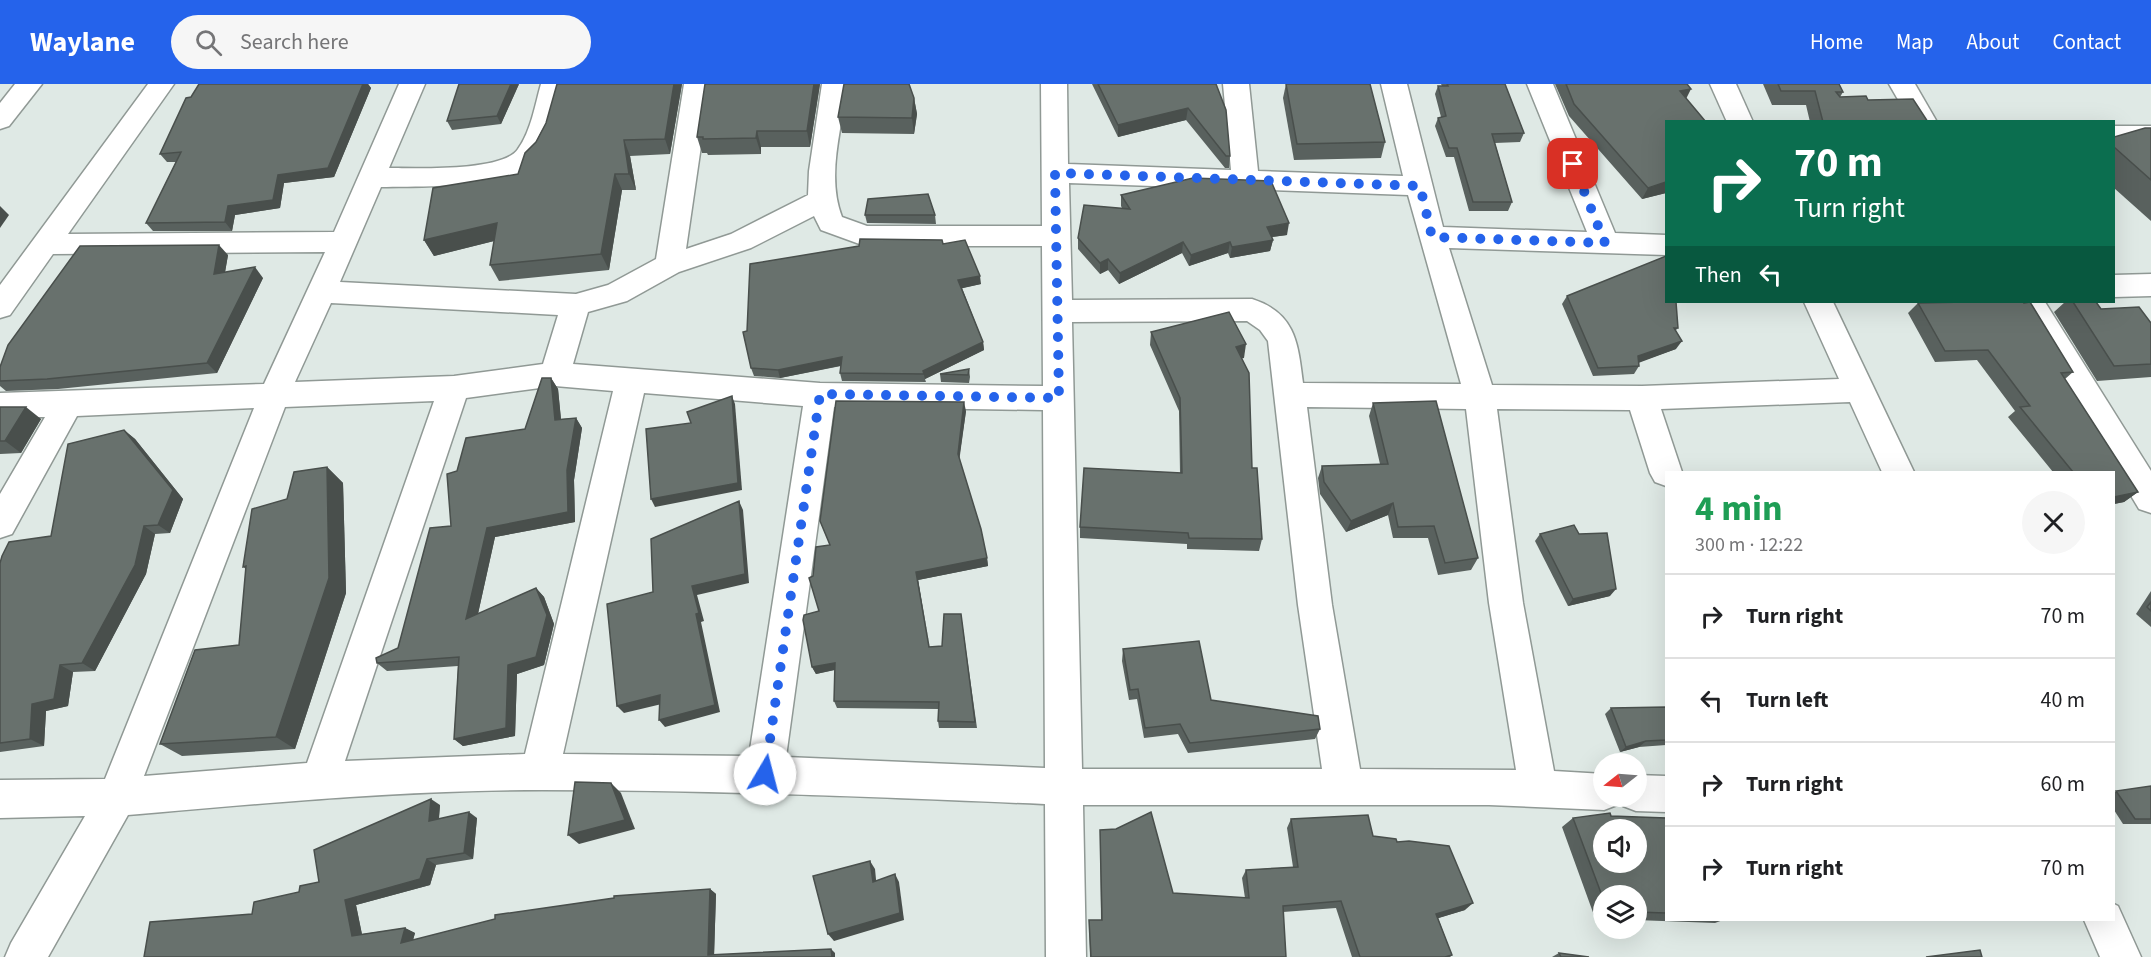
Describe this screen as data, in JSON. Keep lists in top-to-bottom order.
{
  "north": "left",
  "page": {
    "header": "Waylane",
    "search": "Search here",
    "nav": [
      "Home",
      "Map",
      "About",
      "Contact"
    ],
    "turn": ["70 m", "Turn right"],
    "then": "Then",
    "heading": ["4 min", "300 m · 12:22"],
    "list": [
      {
        "name": "Turn right",
        "value": "70 m"
      },
      {
        "name": "Turn left",
        "value": "40 m"
      },
      {
        "name": "Turn right",
        "value": "60 m"
      },
      {
        "name": "Turn right",
        "value": "70 m"
      }
    ]
  }
}
